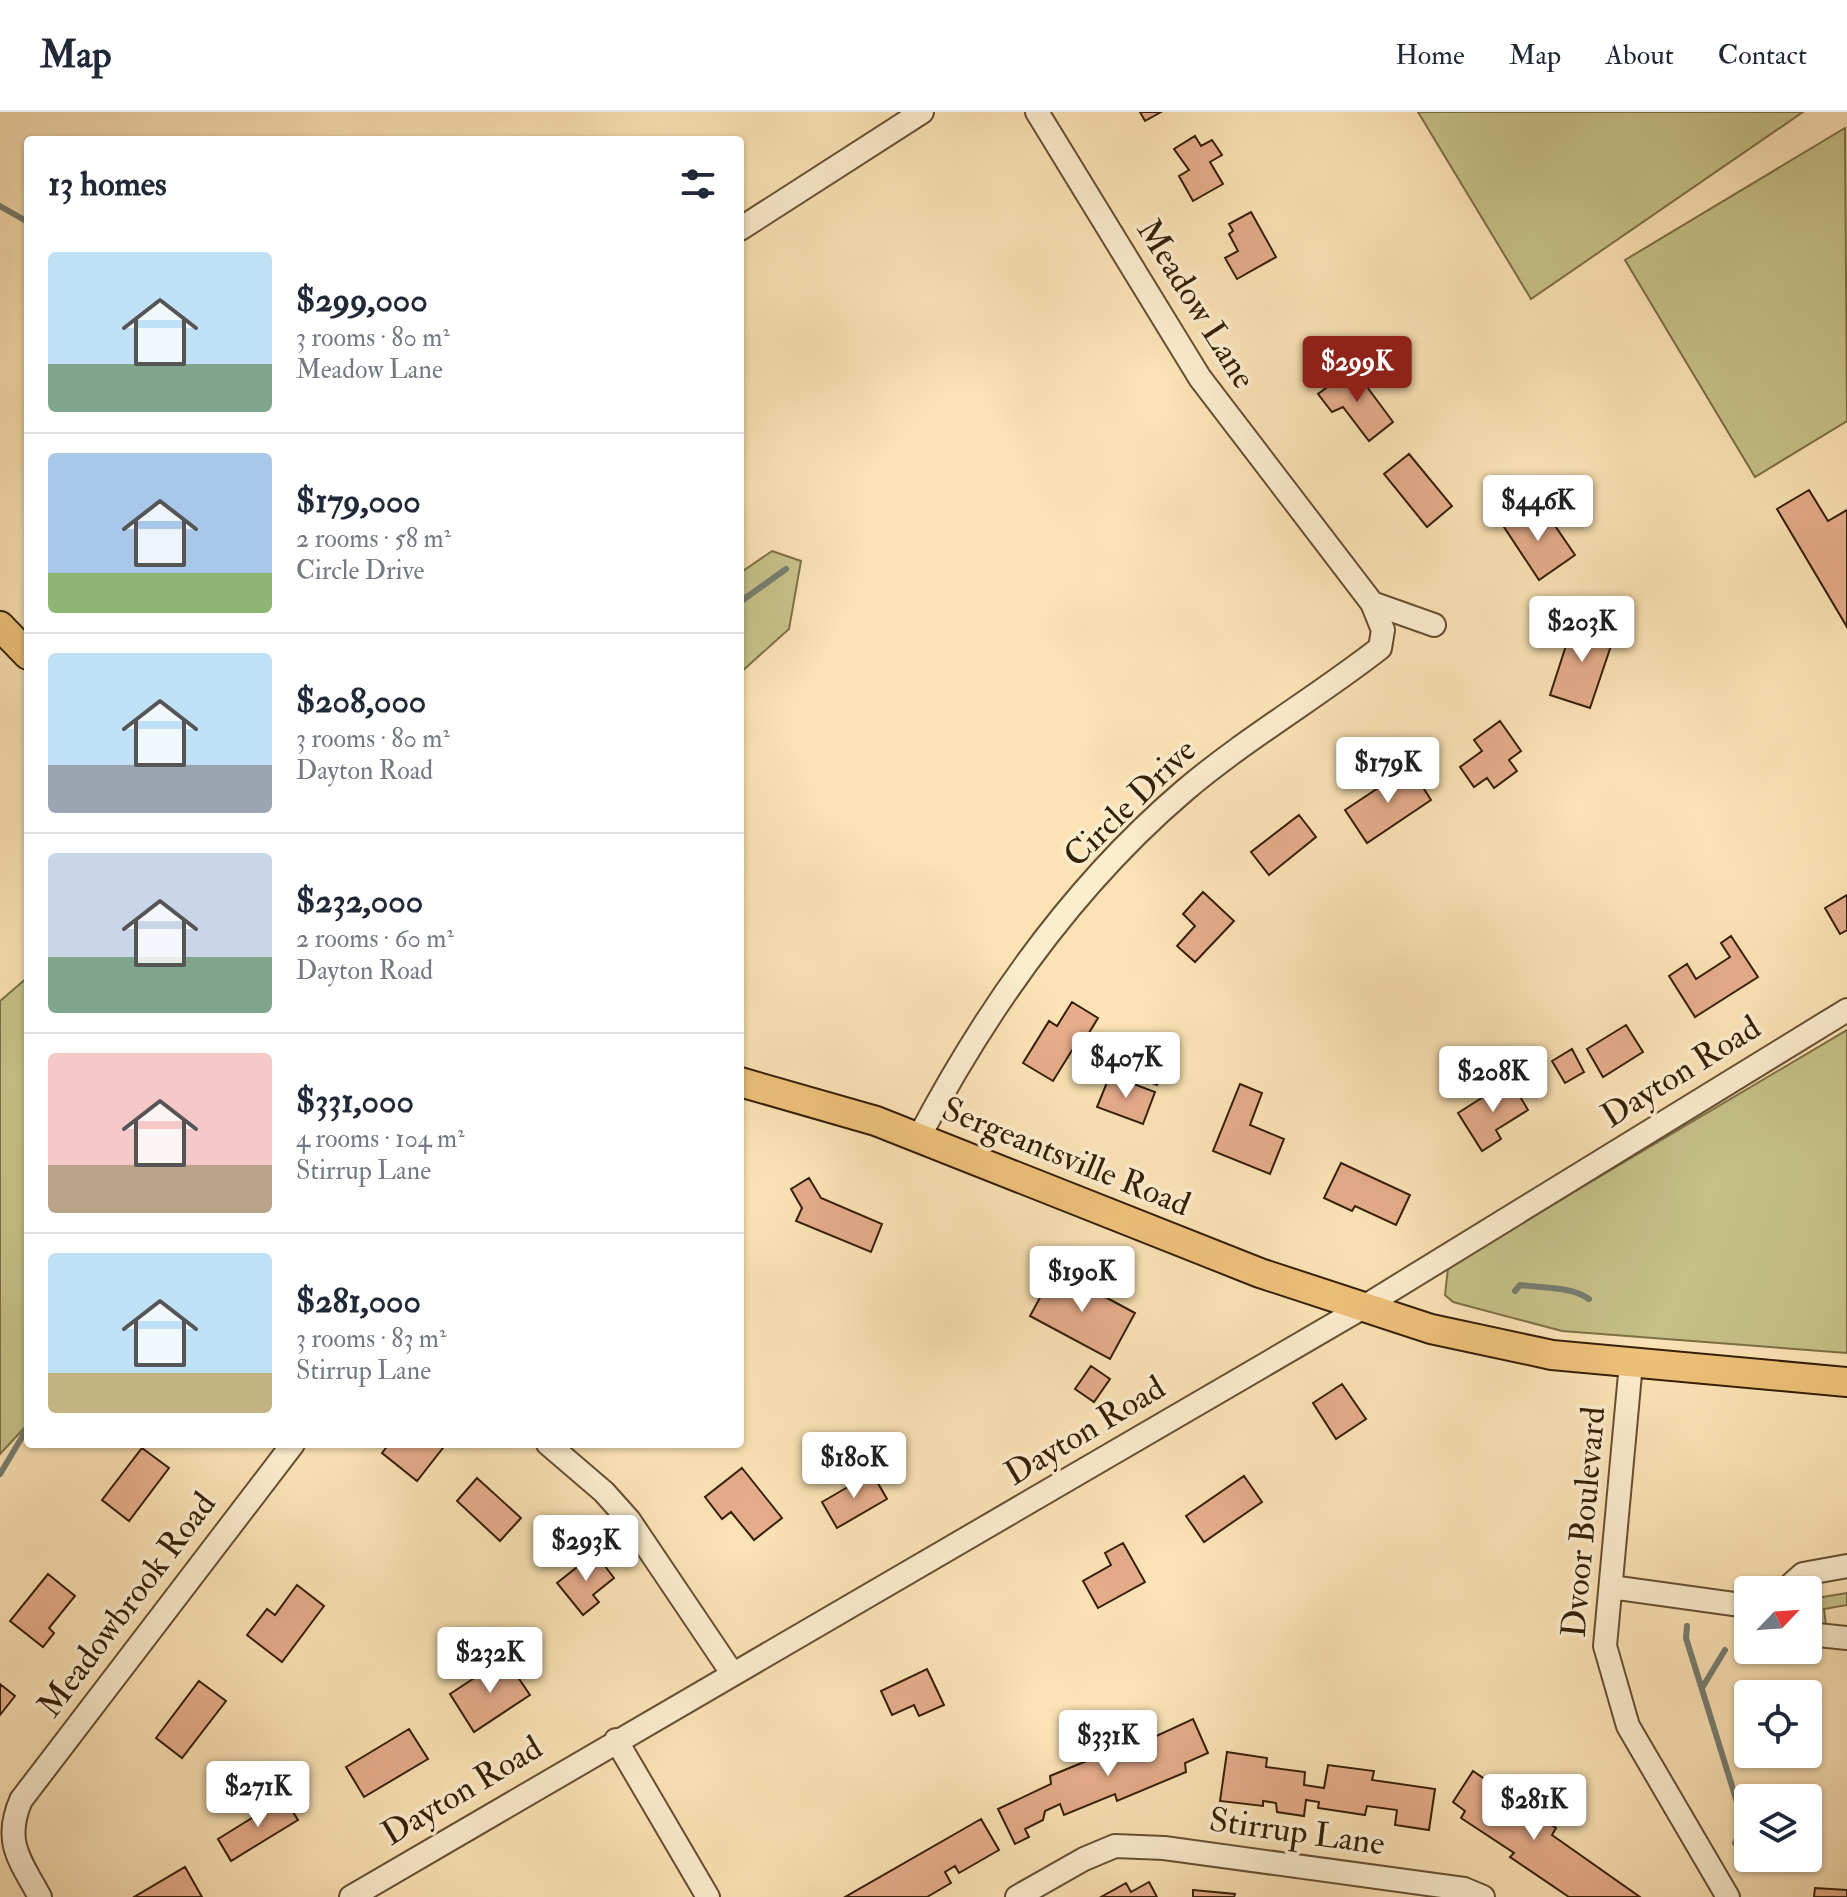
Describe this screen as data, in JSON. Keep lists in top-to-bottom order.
{
  "streets": {
    "main road": ["Sergeantsville Road"],
    "street": [
      "Meadow Lane",
      "Circle Drive",
      "Dayton Road",
      "Dvoor Boulevard",
      "Meadowbrook Road",
      "Stirrup Lane"
    ]
  },
  "crossings": [
    ["Meadow Lane", "Circle Drive"],
    ["Circle Drive", "Sergeantsville Road"],
    ["Dayton Road", "Sergeantsville Road"],
    ["Sergeantsville Road", "Dvoor Boulevard"]
  ],
  "north": "top right",
  "page": {
    "header": "Map",
    "nav": [
      "Home",
      "Map",
      "About",
      "Contact"
    ],
    "heading": "13 homes",
    "list": [
      {
        "name": "$299,000",
        "note": "3 rooms · 80 m² · Meadow Lane"
      },
      {
        "name": "$179,000",
        "note": "2 rooms · 58 m² · Circle Drive"
      },
      {
        "name": "$208,000",
        "note": "3 rooms · 80 m² · Dayton Road"
      },
      {
        "name": "$232,000",
        "note": "2 rooms · 60 m² · Dayton Road"
      },
      {
        "name": "$331,000",
        "note": "4 rooms · 104 m² · Stirrup Lane"
      },
      {
        "name": "$281,000",
        "note": "3 rooms · 83 m² · Stirrup Lane"
      }
    ],
    "price": [
      "$299K",
      "$446K",
      "$203K",
      "$179K",
      "$407K",
      "$208K",
      "$190K",
      "$180K",
      "$293K",
      "$232K",
      "$331K",
      "$271K",
      "$281K"
    ]
  }
}
